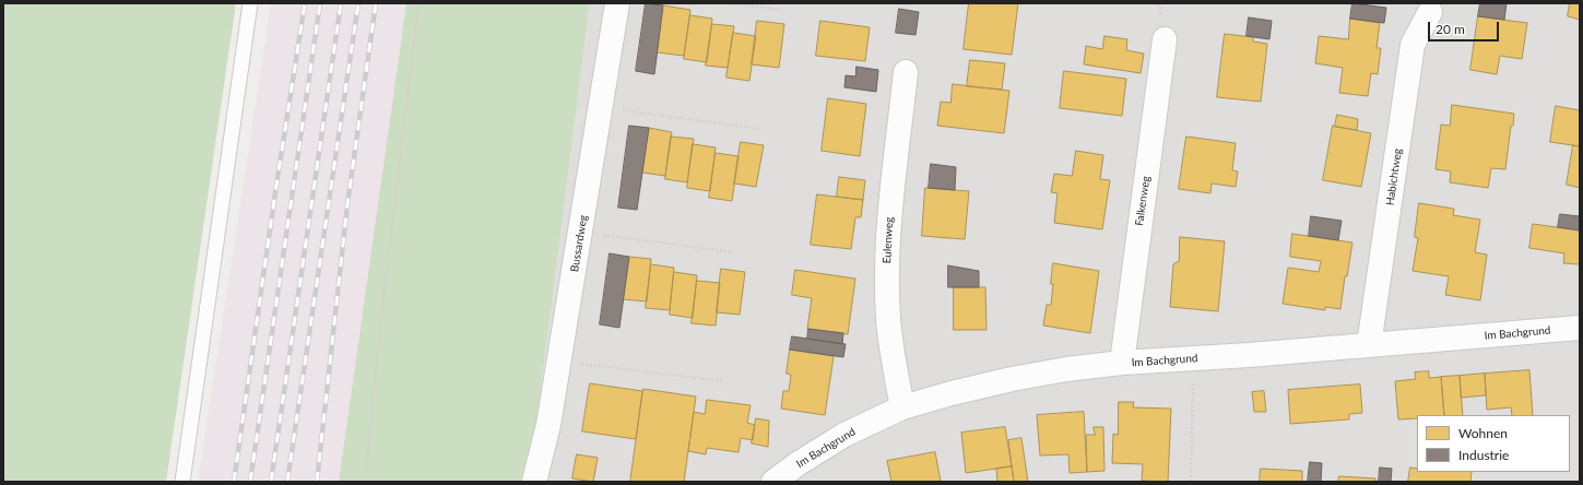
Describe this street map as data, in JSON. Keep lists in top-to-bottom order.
{
  "streets": {
    "street": [
      "Habichtweg",
      "Falkenweg",
      "Eulenweg",
      "Bussardweg",
      "Im Bachgrund"
    ]
  },
  "crossings": [
    ["Habichtweg", "Im Bachgrund"],
    ["Falkenweg", "Im Bachgrund"],
    ["Eulenweg", "Im Bachgrund"]
  ],
  "legend": ["Wohnen", "Industrie"],
  "scale_bar": "20 m"
}
